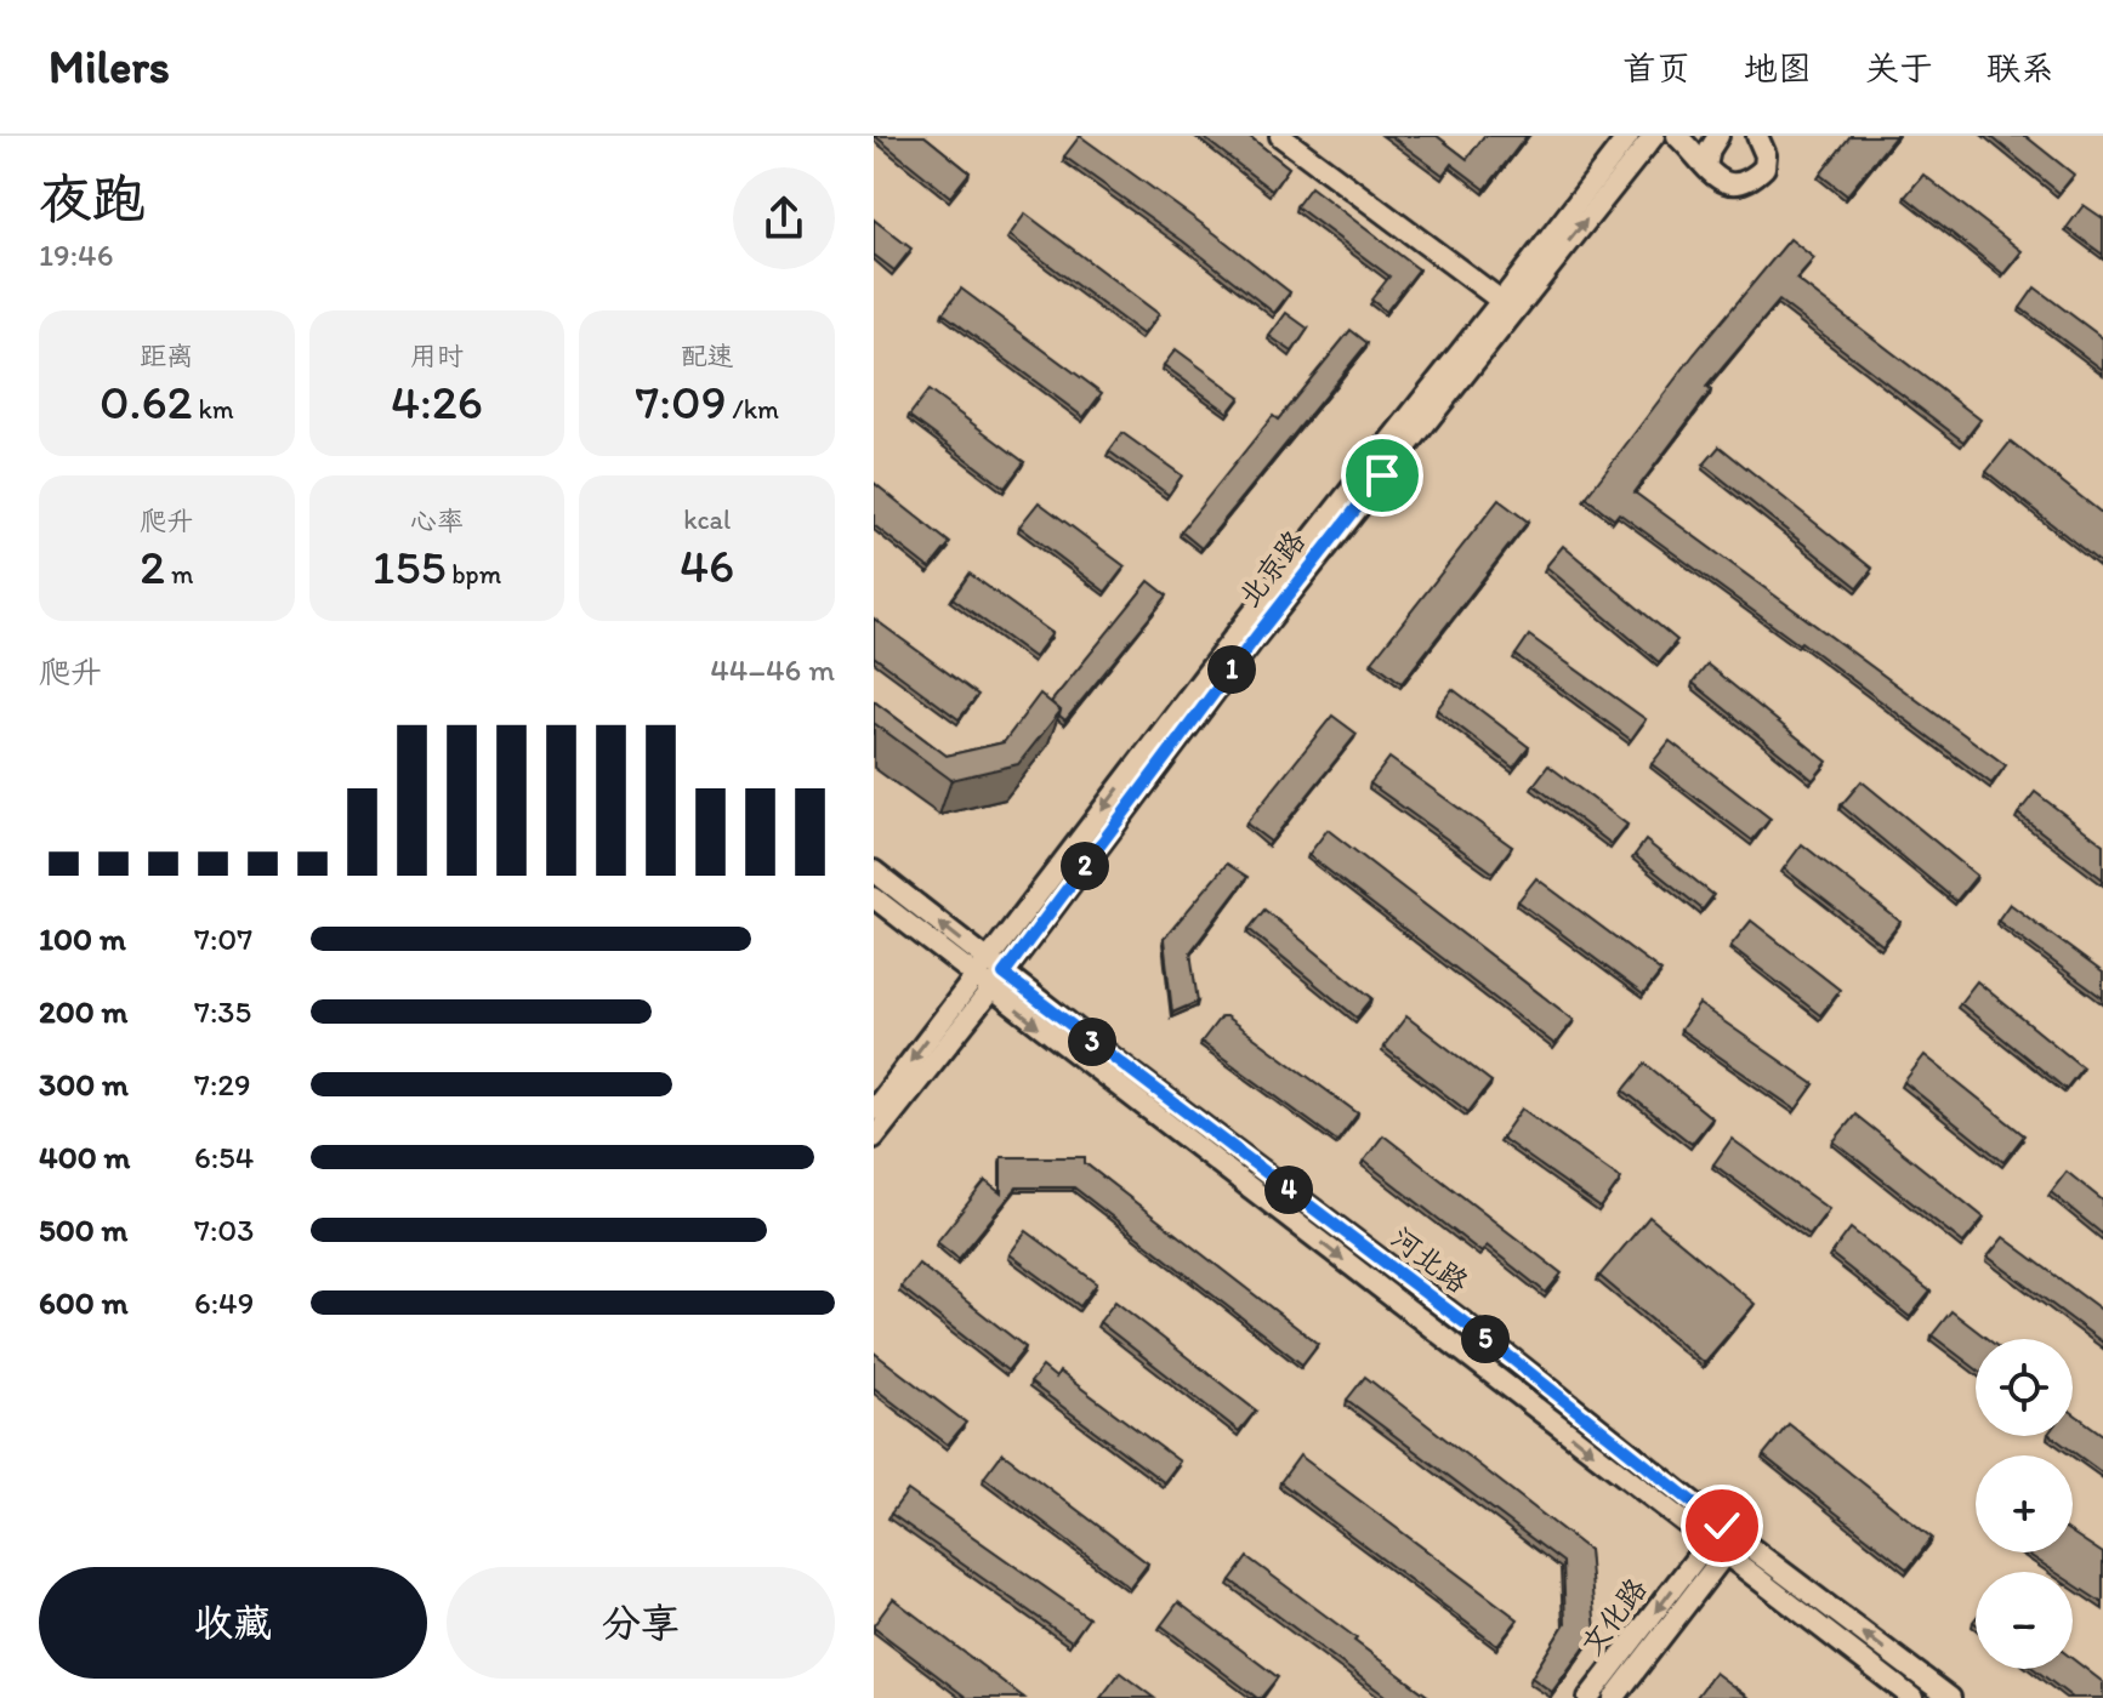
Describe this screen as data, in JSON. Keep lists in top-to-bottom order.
{
  "streets": {
    "street": ["北京路", "河北路", "文化路"]
  },
  "crossings": [
    ["北京路", "河北路"],
    ["河北路", "文化路"]
  ],
  "page": {
    "header": "Milers",
    "nav": [
      "首页",
      "地图",
      "关于",
      "联系"
    ],
    "heading": ["夜跑", "19:46"],
    "stats": [
      ["距离", "0.62 km"],
      ["用时", "4:26"],
      ["配速", "7:09 /km"],
      ["爬升", "2 m"],
      ["心率", "155 bpm"],
      ["kcal", "46"]
    ],
    "chart": ["爬升", "44–46 m"],
    "pins": [
      "1",
      "2",
      "3",
      "4",
      "5"
    ],
    "list": [
      {
        "name": "100 m",
        "note": "7:07"
      },
      {
        "name": "200 m",
        "note": "7:35"
      },
      {
        "name": "300 m",
        "note": "7:29"
      },
      {
        "name": "400 m",
        "note": "6:54"
      },
      {
        "name": "500 m",
        "note": "7:03"
      },
      {
        "name": "600 m",
        "note": "6:49"
      }
    ],
    "map_buttons": ["+", "−"],
    "buttons": ["收藏", "分享"]
  }
}
